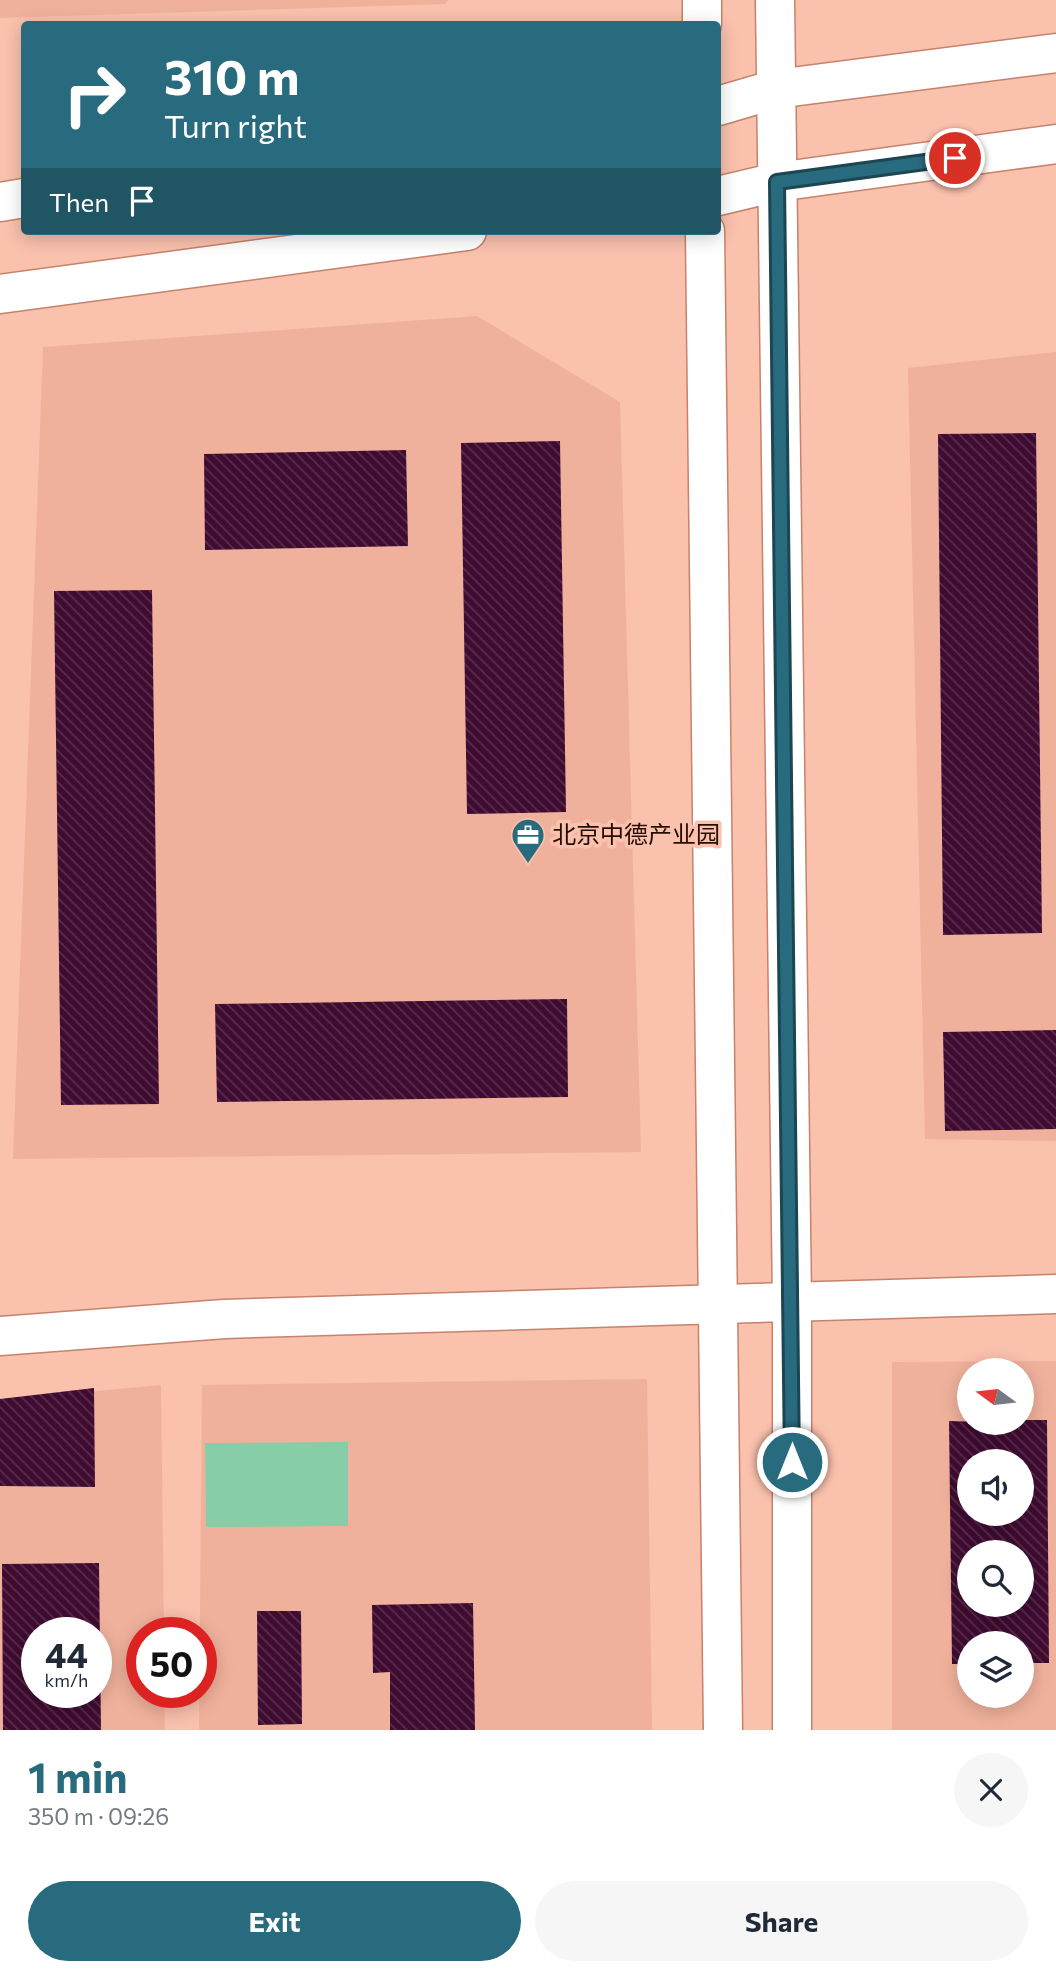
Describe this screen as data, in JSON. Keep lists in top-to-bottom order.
{
  "places": {
    "office": ["北京中德产业园"]
  },
  "north": "left",
  "page": {
    "turn": ["310 m", "Turn right"],
    "then": "Then",
    "speed": "44 km/h",
    "limit": "50",
    "heading": ["1 min", "350 m · 09:26"],
    "buttons": ["Exit", "Share"]
  }
}
